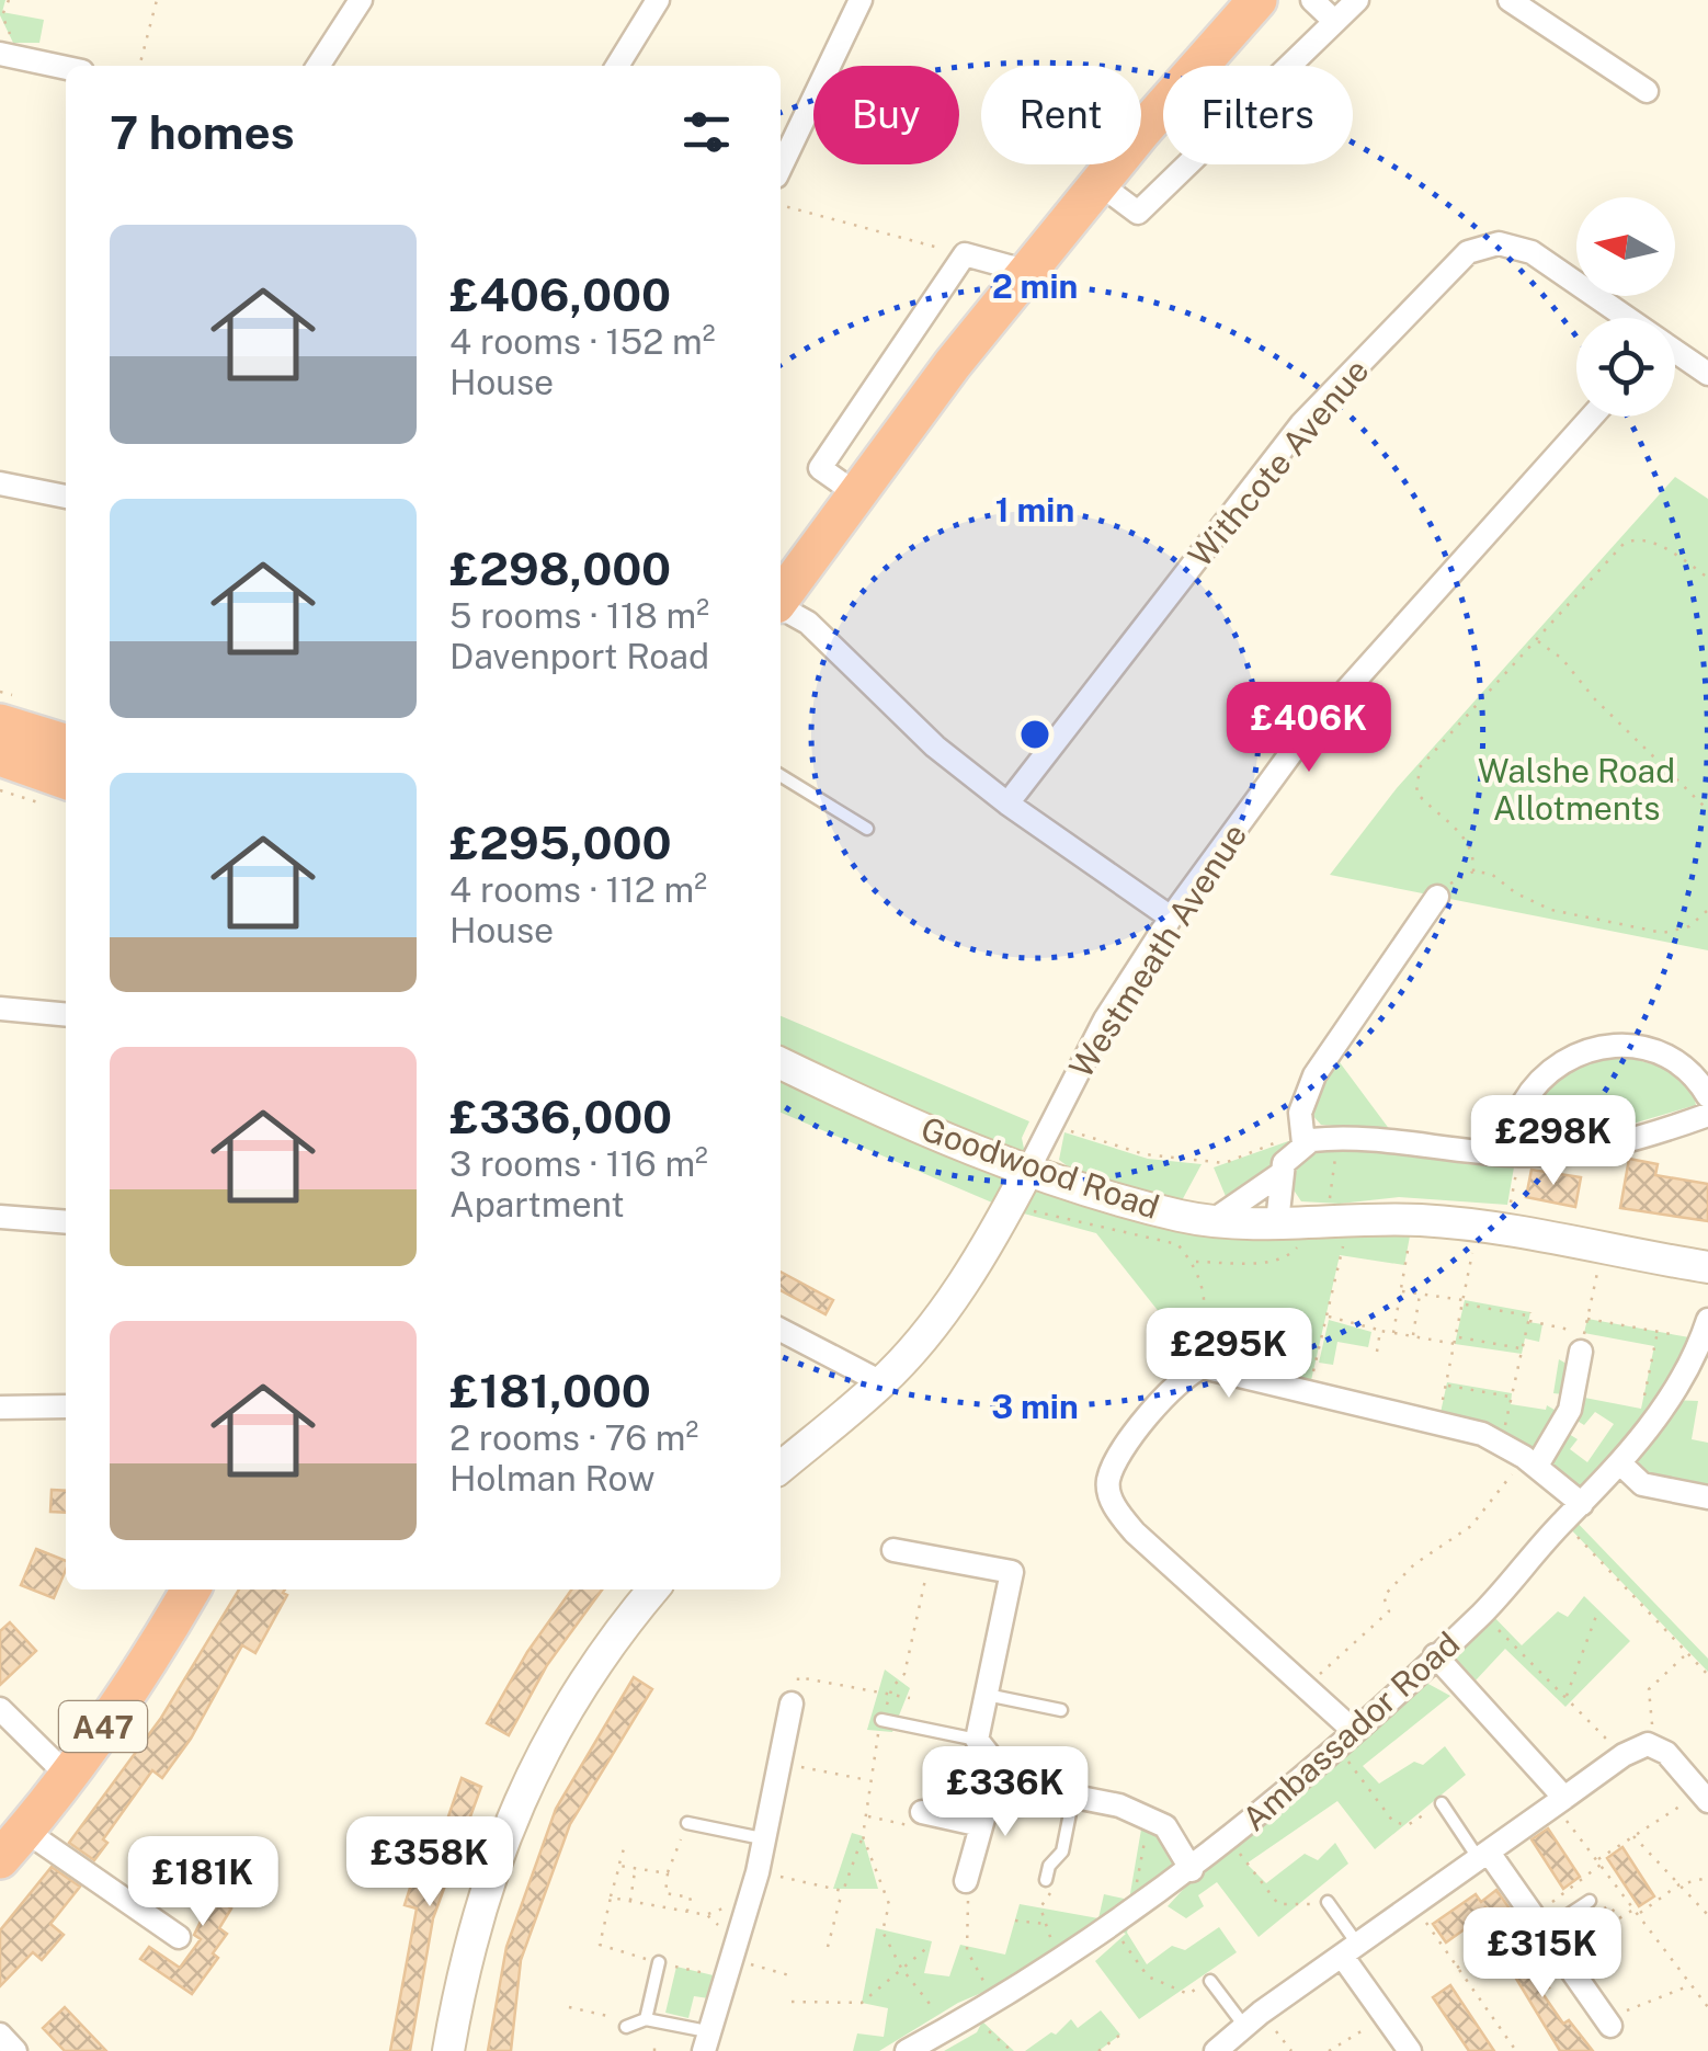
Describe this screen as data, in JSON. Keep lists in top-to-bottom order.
{
  "streets": {
    "highway": ["A47"],
    "street": [
      "Withcote Avenue",
      "Westmeath Avenue",
      "Goodwood Road",
      "Ambassador Road"
    ]
  },
  "crossings": [
    ["Westmeath Avenue", "Goodwood Road"]
  ],
  "parks": ["Walshe Road Allotments"],
  "north": "left",
  "page": {
    "chip": ["Buy", "Rent", "Filters"],
    "heading": "7 homes",
    "list": [
      {
        "name": "£406,000",
        "note": "4 rooms · 152 m² · House"
      },
      {
        "name": "£298,000",
        "note": "5 rooms · 118 m² · Davenport Road"
      },
      {
        "name": "£295,000",
        "note": "4 rooms · 112 m² · House"
      },
      {
        "name": "£336,000",
        "note": "3 rooms · 116 m² · Apartment"
      },
      {
        "name": "£181,000",
        "note": "2 rooms · 76 m² · Holman Row"
      }
    ],
    "price": [
      "£406K",
      "£298K",
      "£295K",
      "£336K",
      "£358K",
      "£181K",
      "£315K"
    ]
  },
  "rings": ["2 min", "1 min", "3 min"]
}
